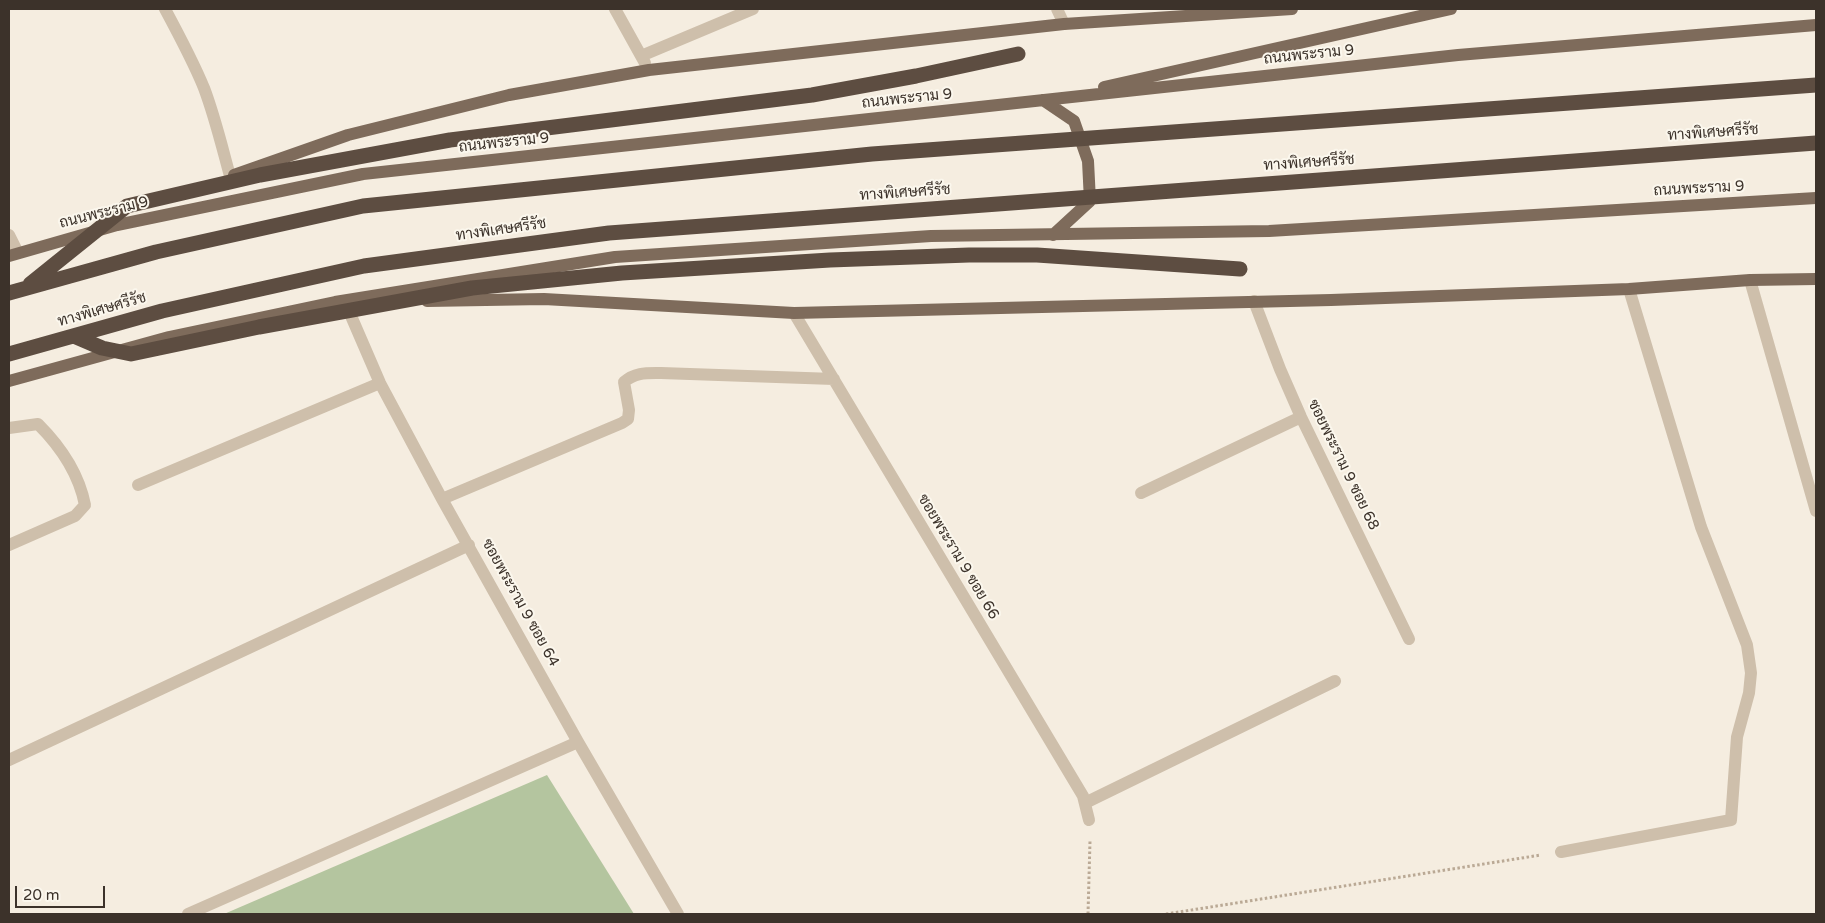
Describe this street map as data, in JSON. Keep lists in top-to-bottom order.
{
  "streets": {
    "highway": ["ทางพิเศษศรีรัช"],
    "main road": ["ถนนพระราม 9"],
    "street": ["ซอยพระราม 9 ซอย 68", "ซอยพระราม 9 ซอย 66", "ซอยพระราม 9 ซอย 64"]
  },
  "crossings": [
    ["ถนนพระราม 9", "ซอยพระราม 9 ซอย 64"]
  ],
  "scale_bar": "20 m"
}
